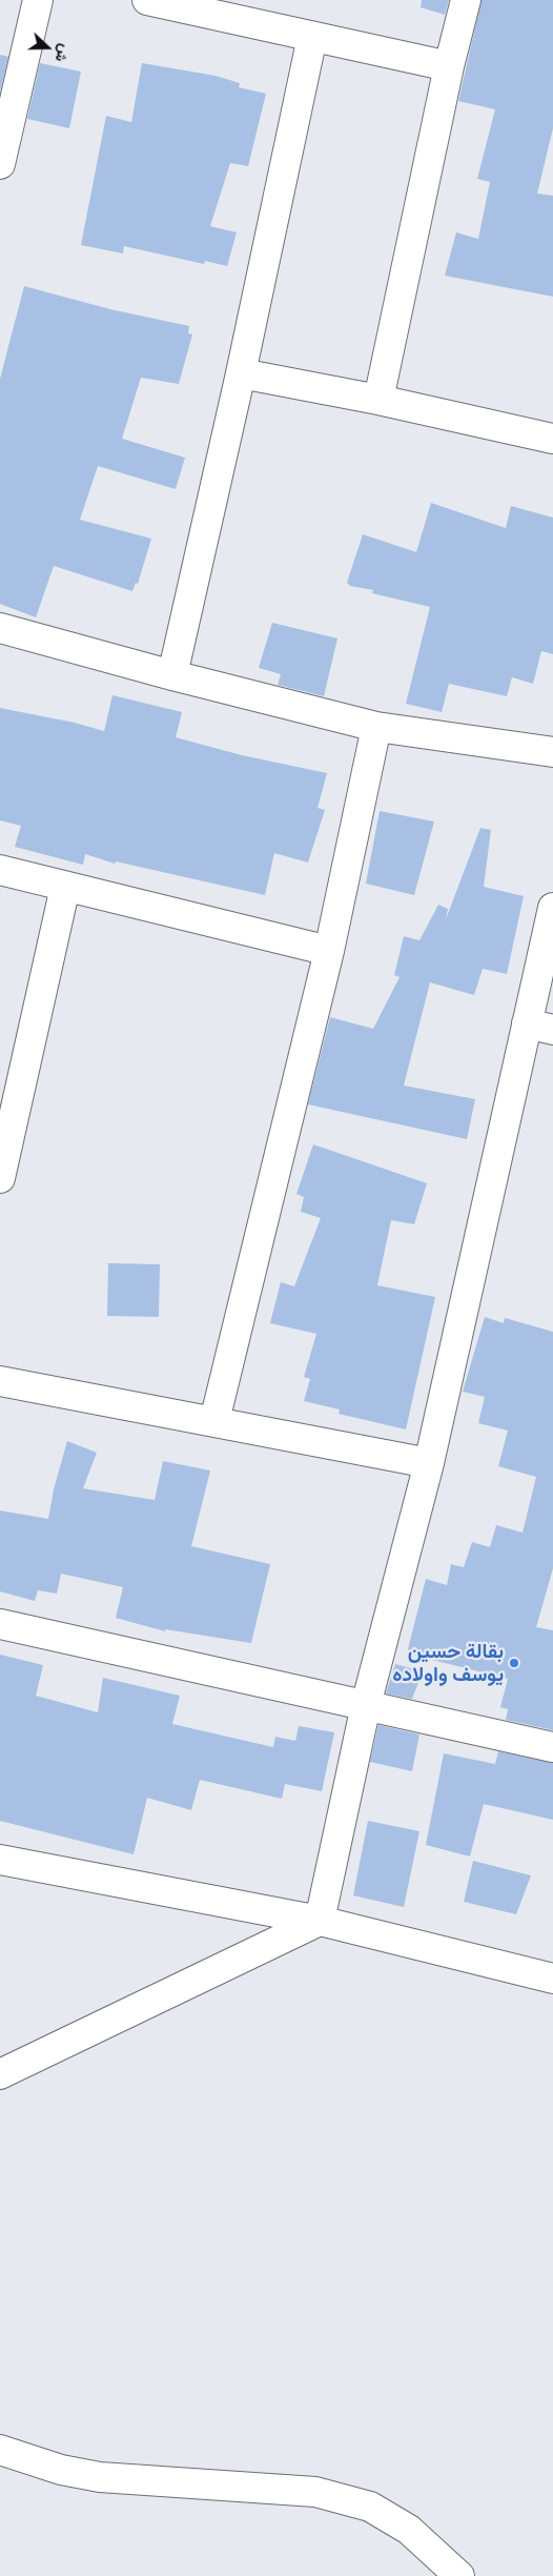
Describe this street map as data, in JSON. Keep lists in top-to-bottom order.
{
  "places": ["بقالة حسين يوسف واولاده"],
  "north": "right"
}
